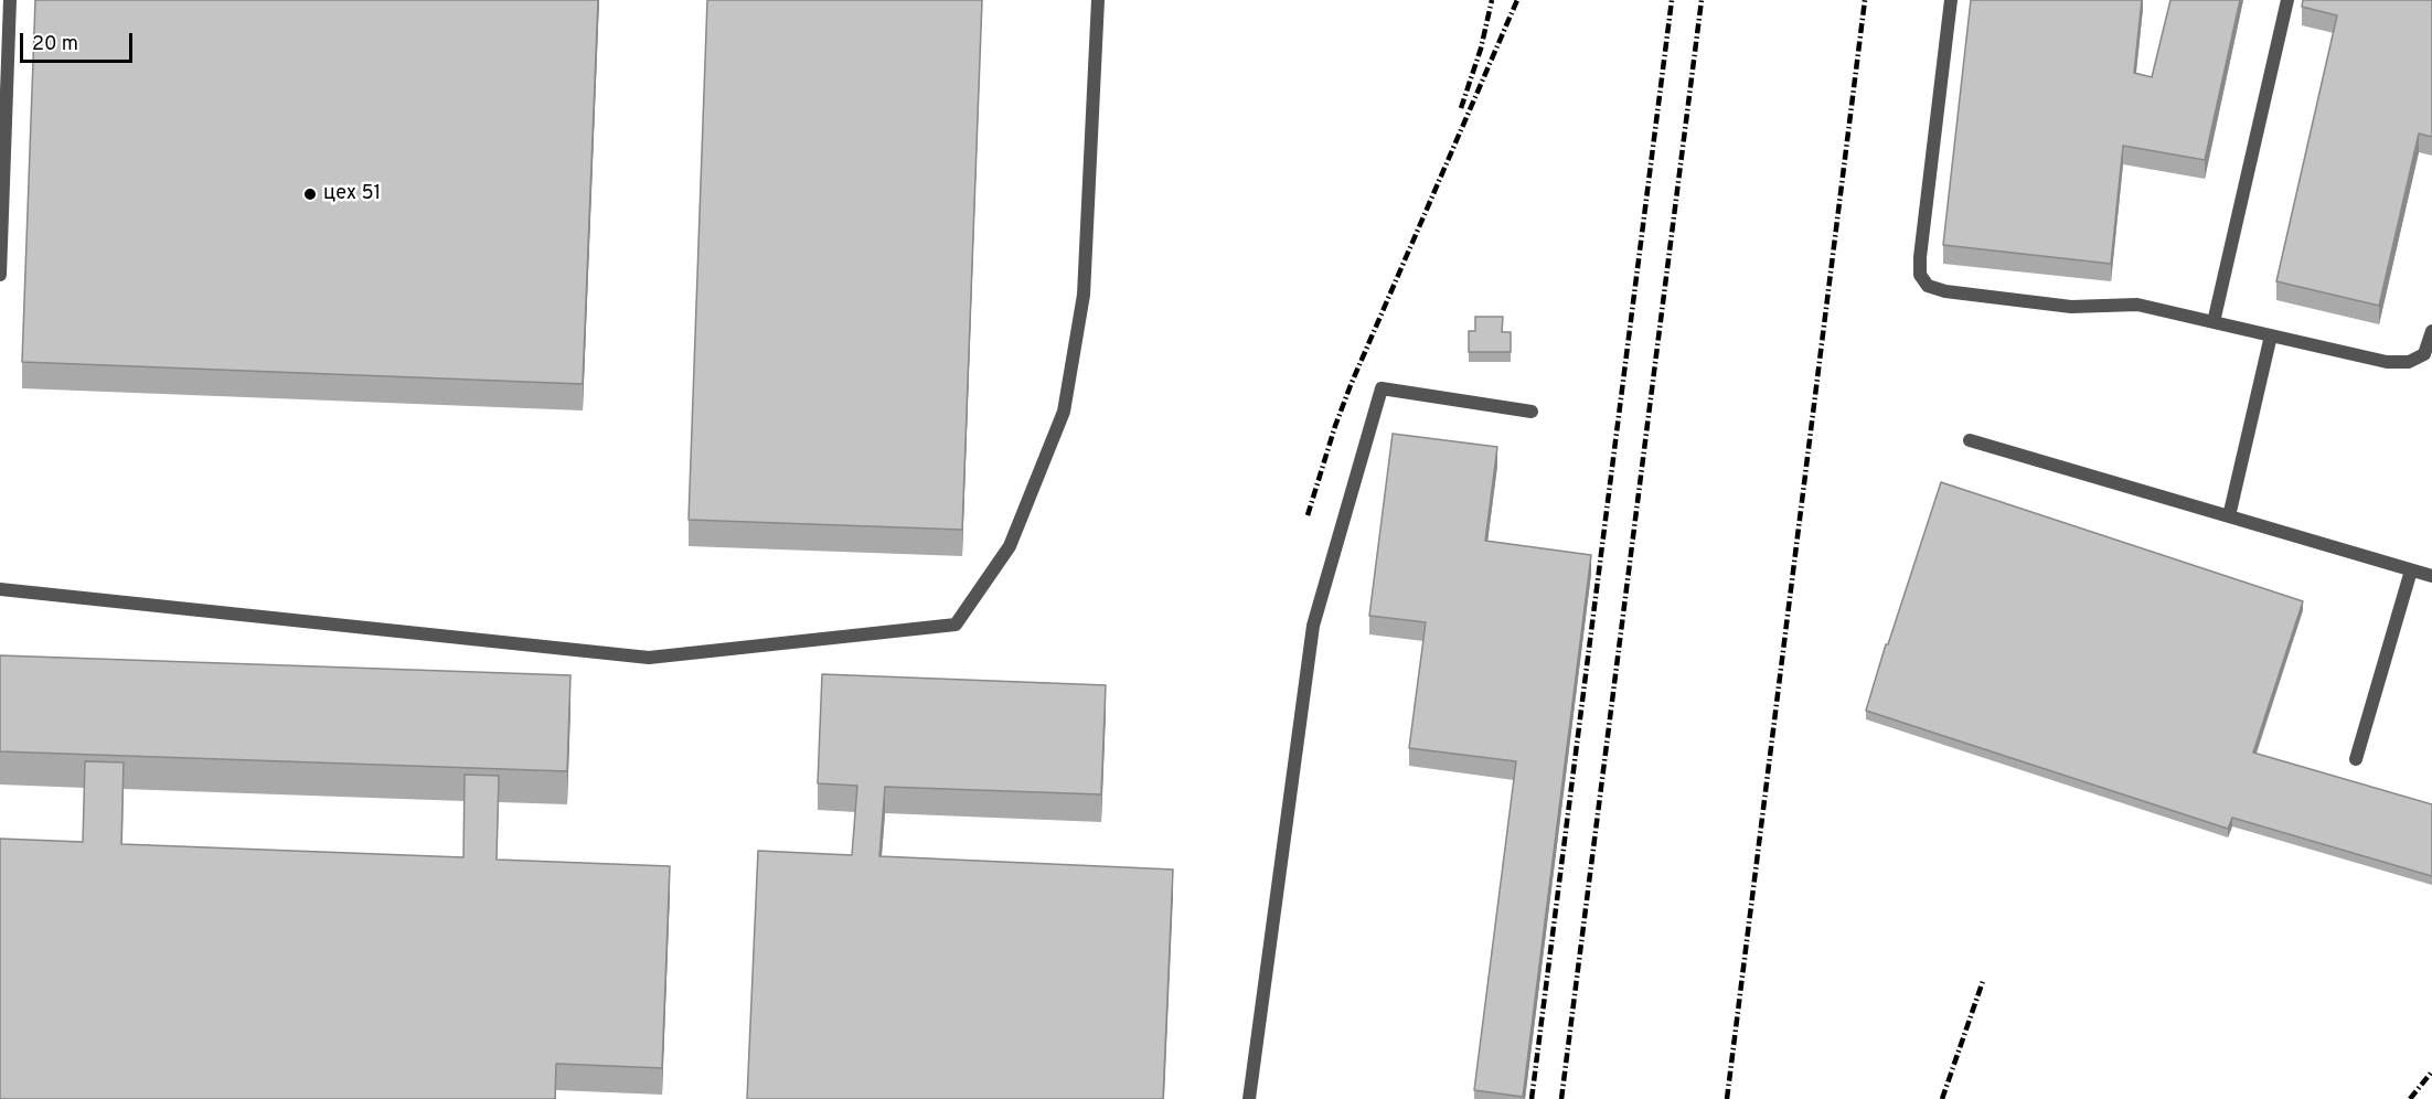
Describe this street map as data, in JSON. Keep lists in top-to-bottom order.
{
  "places": ["цех 51"],
  "scale_bar": "20 m"
}
